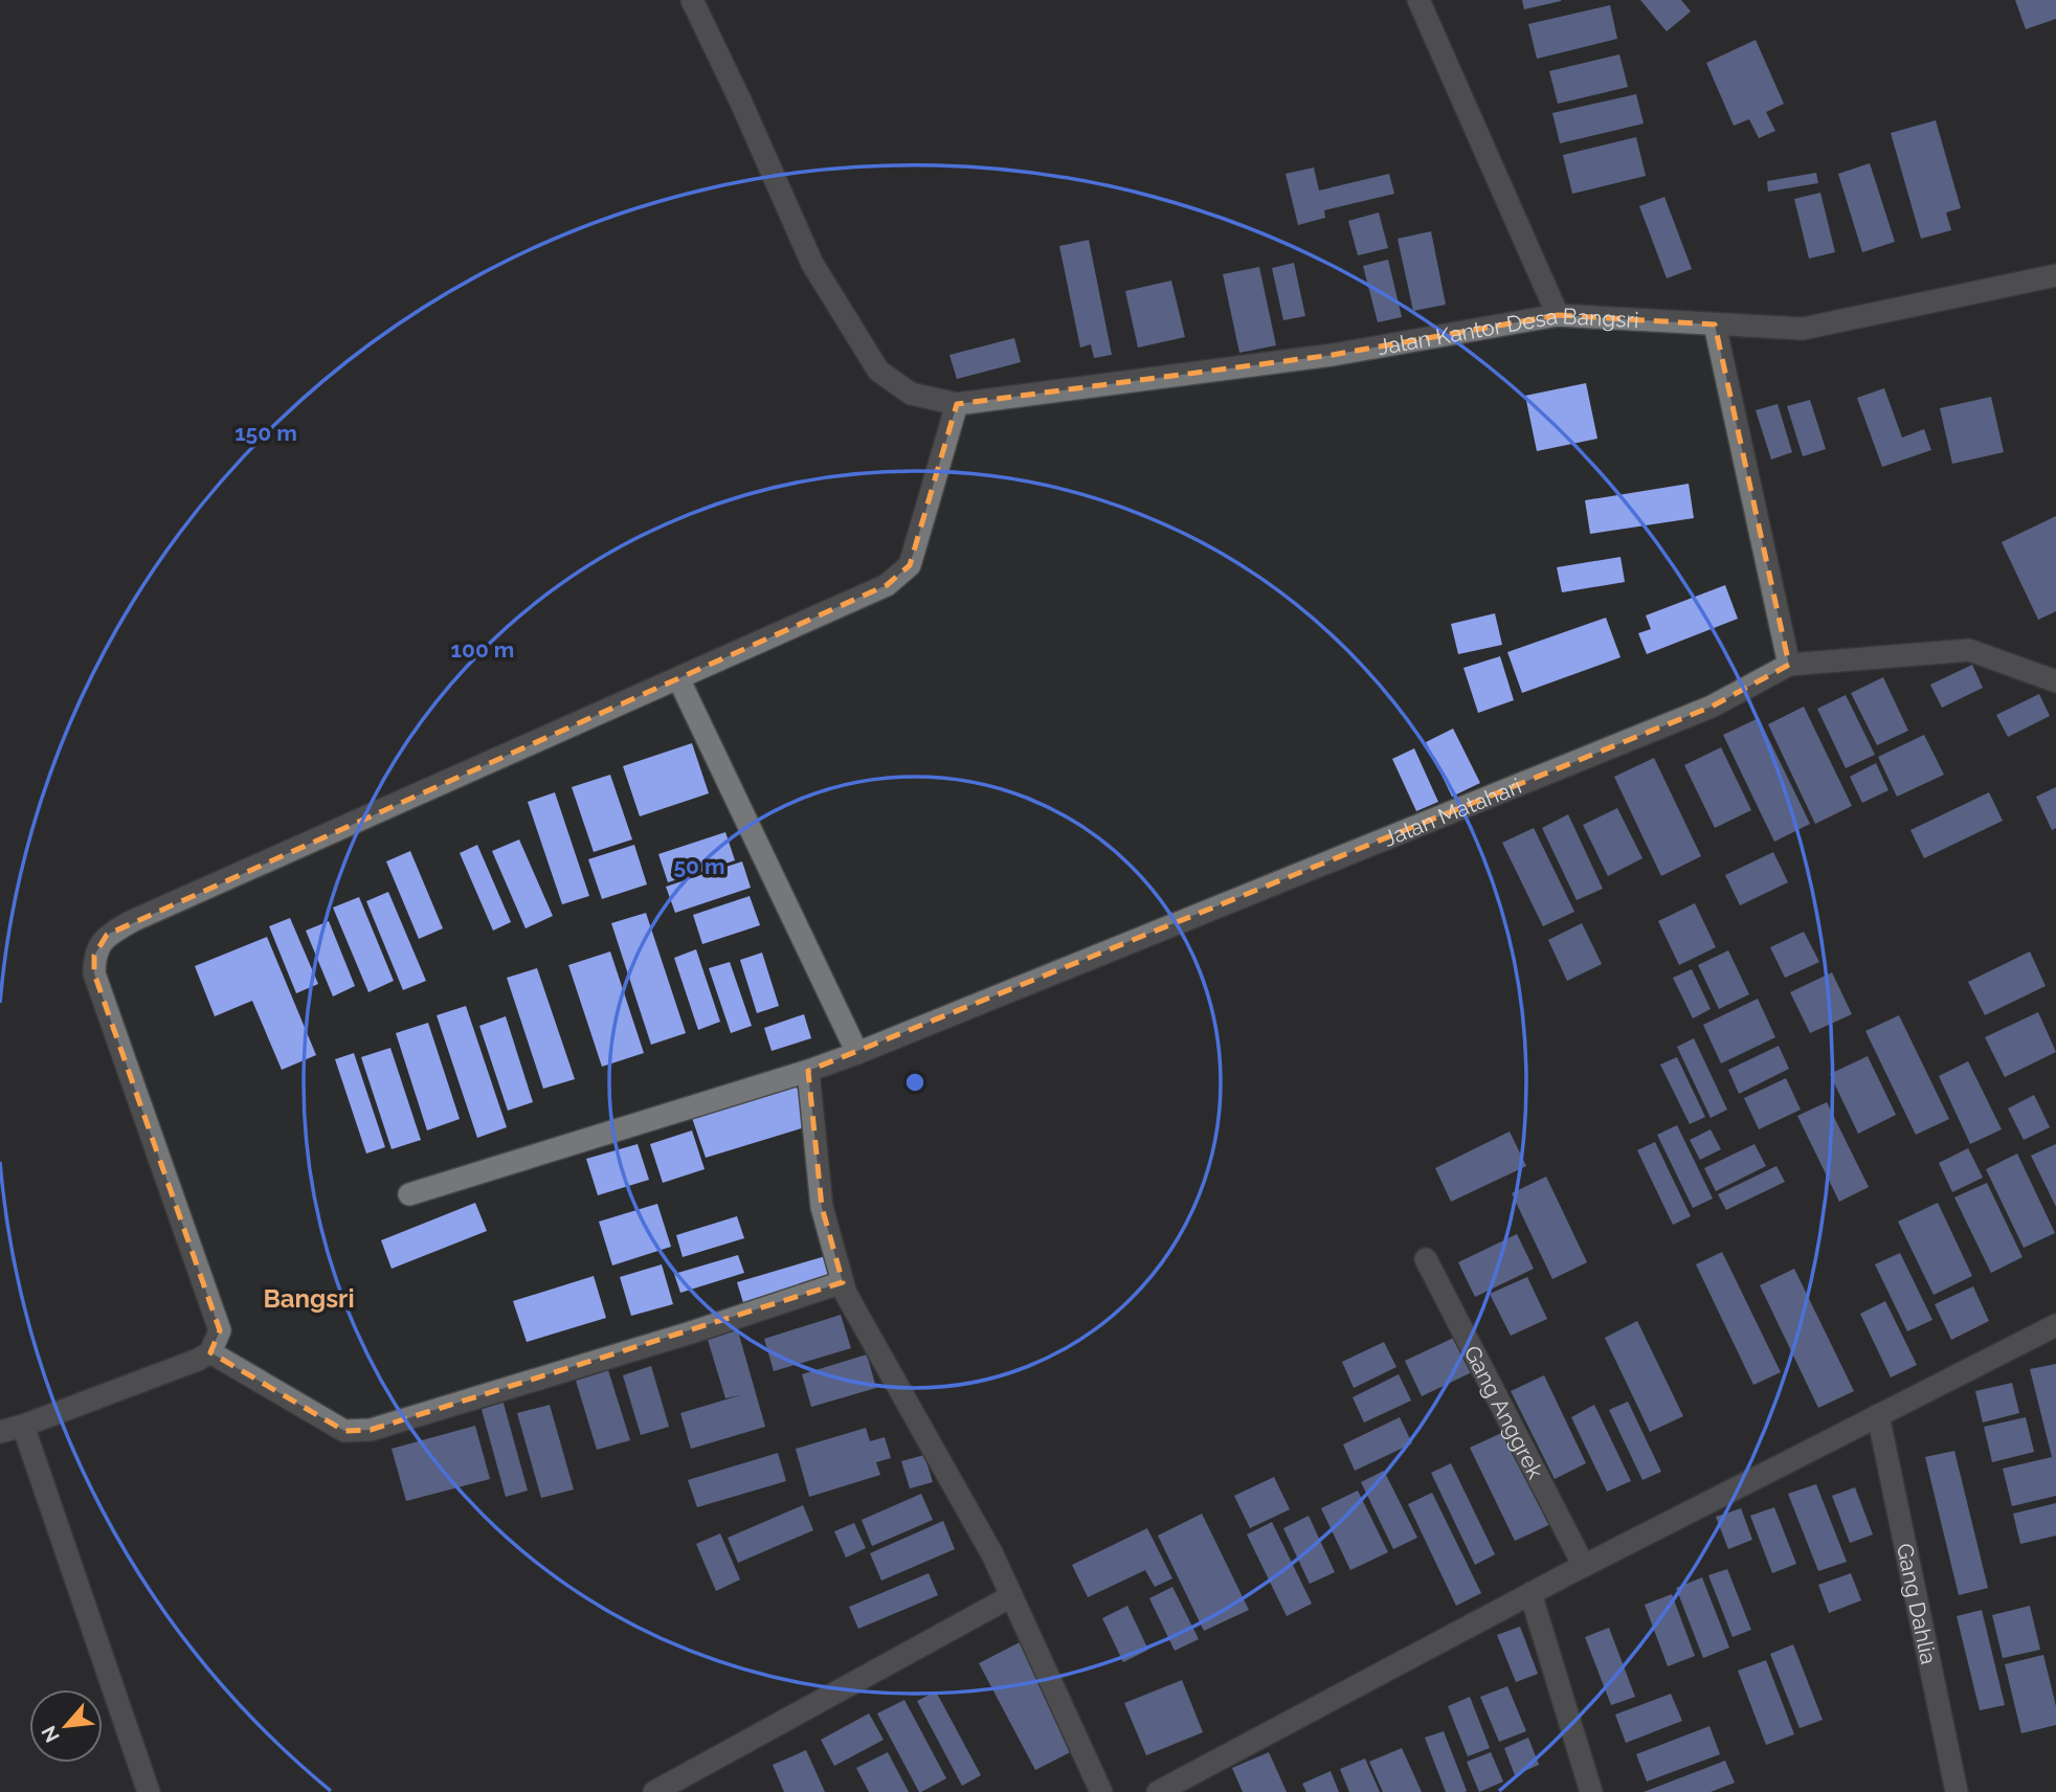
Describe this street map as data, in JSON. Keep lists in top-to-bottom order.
{
  "streets": {
    "street": [
      "Jalan Kantor Desa Bangsri",
      "Jalan Matahari",
      "Gang Anggrek",
      "Gang Dahlia"
    ]
  },
  "districts": ["Bangsri"],
  "north": "bottom left",
  "rings": ["150 m", "100 m", "50 m"]
}
